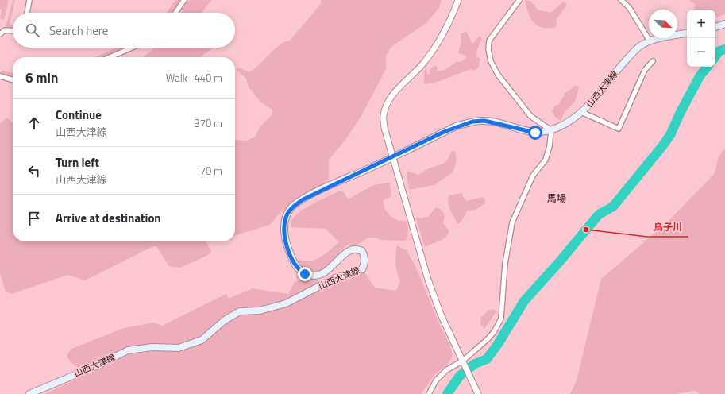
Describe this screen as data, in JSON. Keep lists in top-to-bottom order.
{
  "streets": {
    "main road": ["山西大津線"]
  },
  "districts": ["馬場"],
  "places": ["鳥子川"],
  "north": "bottom right",
  "page": {
    "map_buttons": ["+", "−"],
    "search": "Search here",
    "heading": ["6 min", "Walk · 440 m"],
    "list": [
      ["Continue", "山西大津線", "370 m"],
      ["Turn left", "山西大津線", "70 m"],
      "Arrive at destination"
    ]
  }
}
